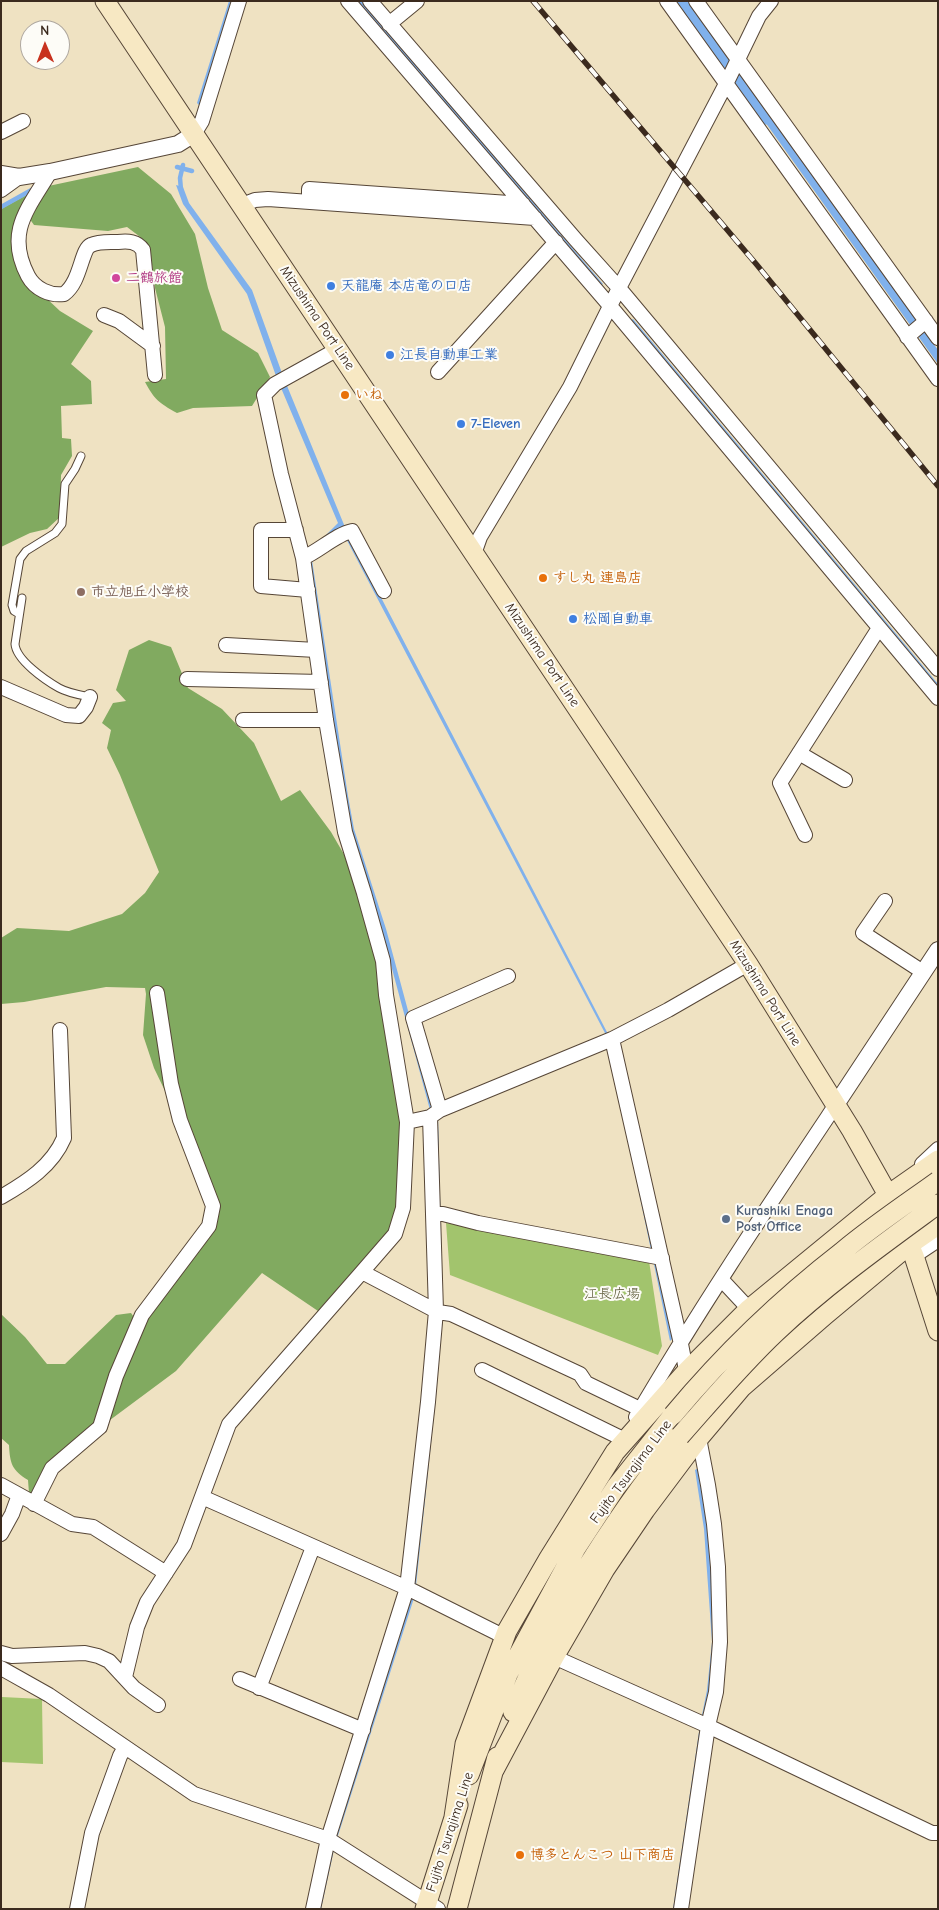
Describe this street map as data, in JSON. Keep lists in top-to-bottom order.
{
  "streets": {
    "main road": ["Mizushima Port Line", "Fujito Tsurajima Line"]
  },
  "parks": ["江長広場"],
  "places": [
    "二鶴旅館",
    "天龍庵 本店竜の口店",
    "江長自動車工業",
    "いね",
    "7-Eleven",
    "すし丸 連島店",
    "市立旭丘小学校",
    "松岡自動車",
    "Kurashiki Enaga Post Office",
    "博多とんこつ 山下商店"
  ],
  "north": "top"
}
